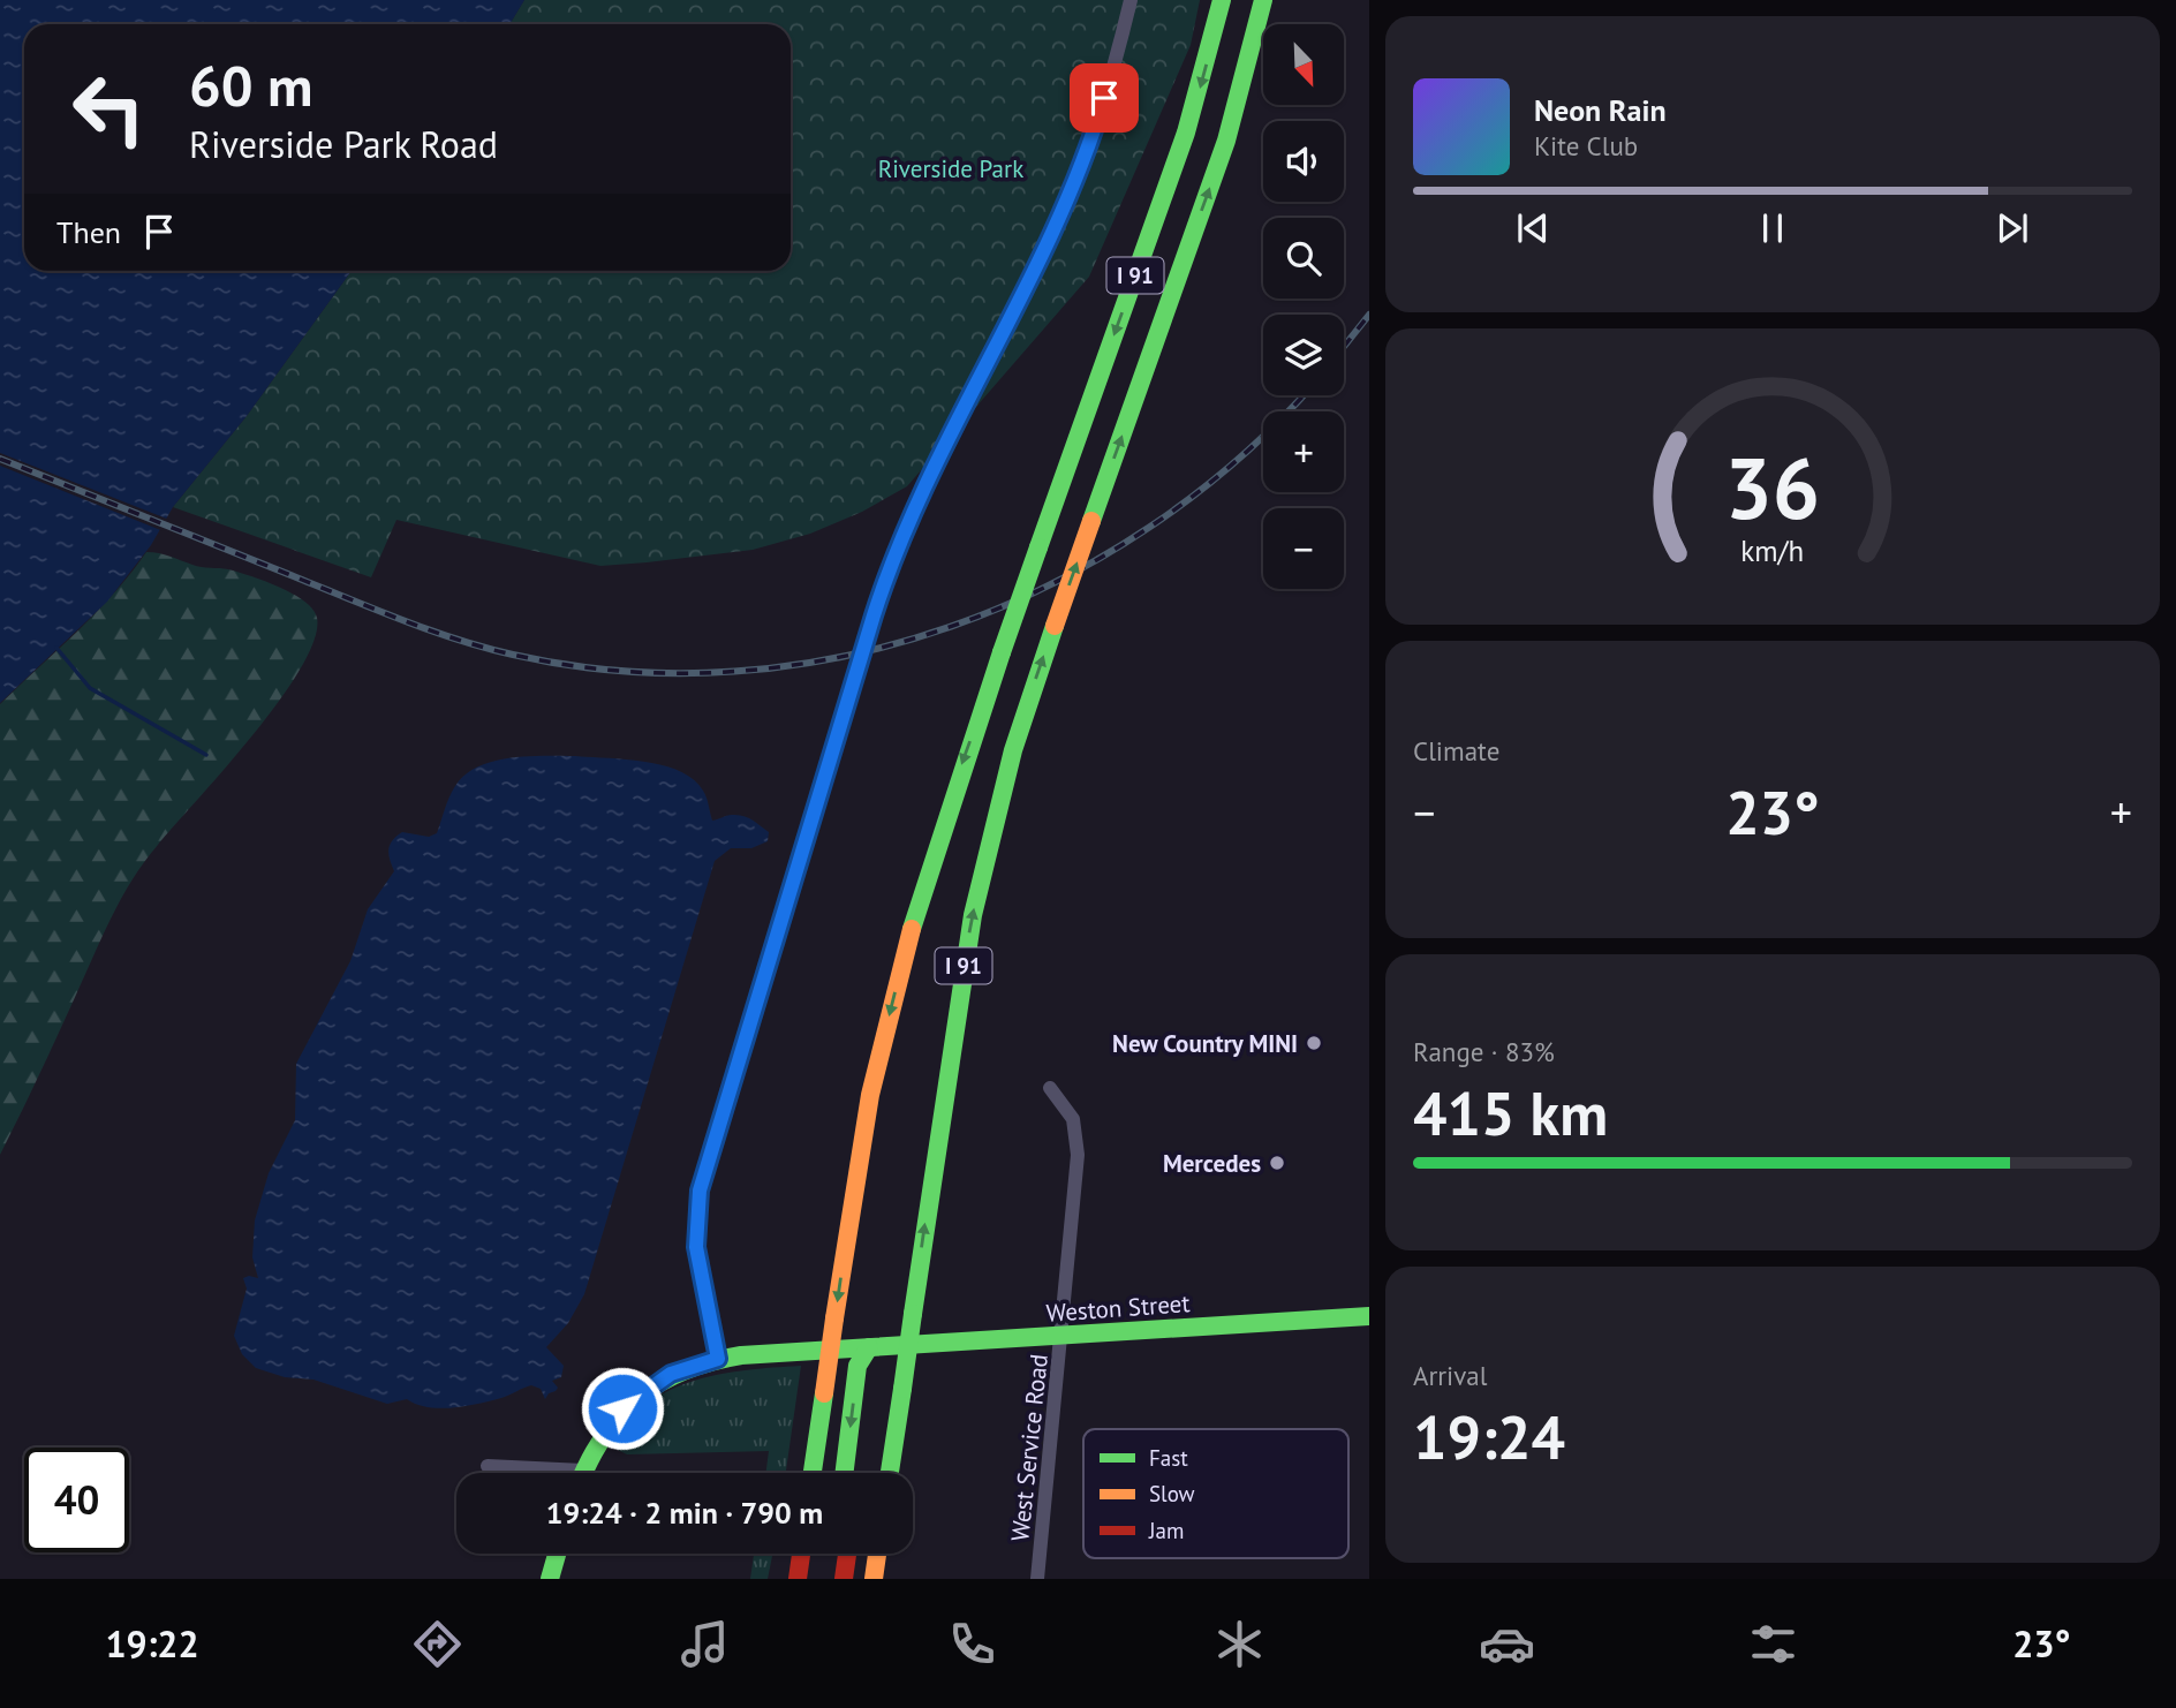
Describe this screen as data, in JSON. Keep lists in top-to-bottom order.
{
  "streets": {
    "main road": ["I 91", "Weston Street"],
    "street": ["West Service Road"]
  },
  "crossings": [
    ["Weston Street", "West Service Road"]
  ],
  "parks": ["Riverside Park"],
  "places": ["New Country MINI", "Mercedes"],
  "legend": ["Fast", "Slow", "Jam"],
  "north": "bottom right",
  "page": {
    "map_buttons": ["+", "−"],
    "turn": ["60 m", "Riverside Park Road"],
    "song": ["Neon Rain", "Kite Club"],
    "then": "Then",
    "tile": [
      "Climate",
      ["Range · 83%", "415 km"],
      ["Arrival", "19:24"]
    ],
    "heat": ["−", "23°", "+"],
    "limit": "40",
    "trip": "19:24 · 2 min · 790 m",
    "tabs": ["19:22", "23°"],
    "gauge": ["36", "km/h"]
  }
}
